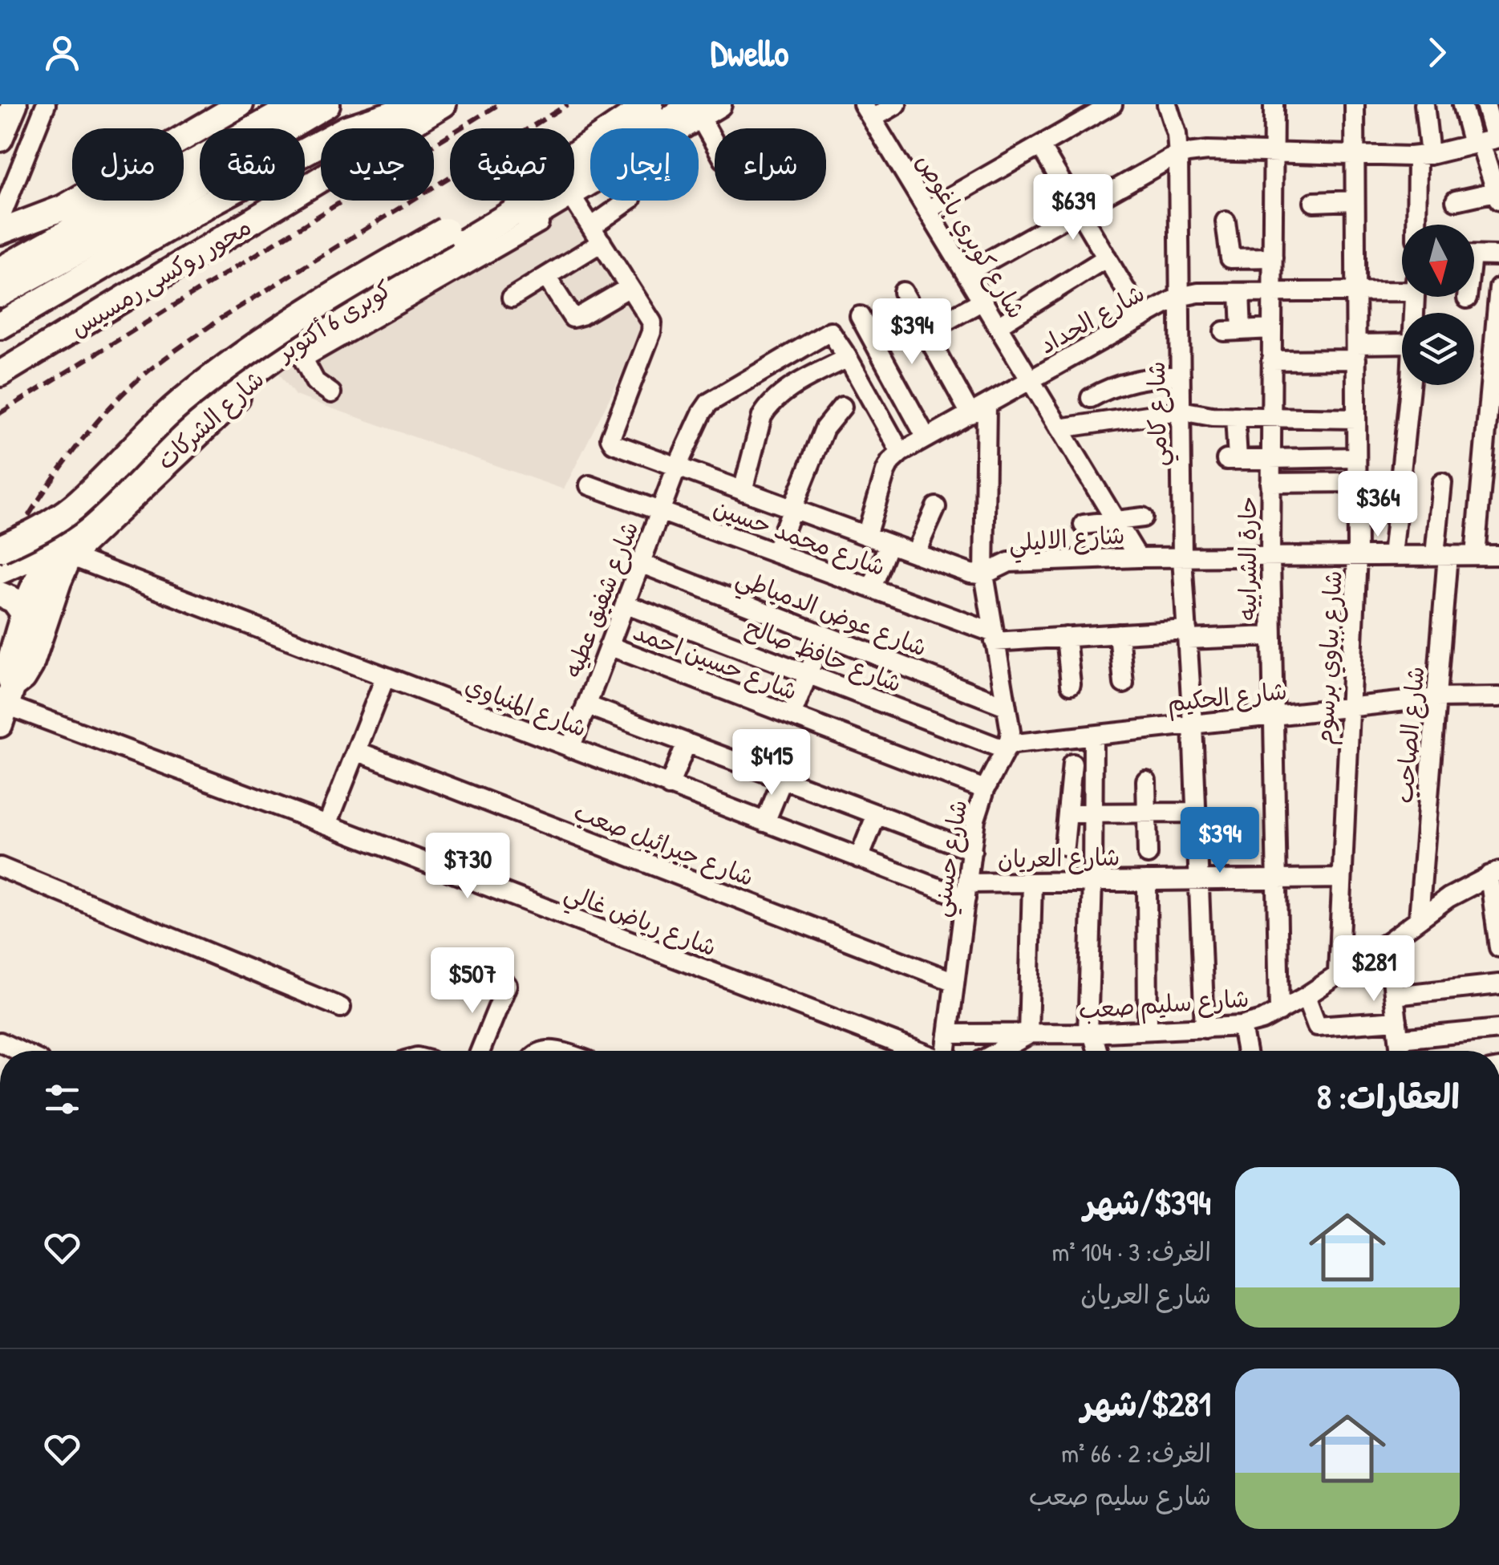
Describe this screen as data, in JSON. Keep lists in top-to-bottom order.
{
  "streets": {
    "highway": ["كوبرى 6 أكتوبر"],
    "main road": ["محور روكسى رمسيس", "شارع الشركات"],
    "street": [
      "شارع كوبري باغوص",
      "شارع الحداد",
      "شارع كامي",
      "شارع محمد حسين",
      "شارع الاليلي",
      "حارة الشرابيه",
      "شارع شفيق عطيه",
      "شارع عوض الدمياطي",
      "شارع حافظ صالح",
      "شارع بباوي برسوم",
      "شارع حسين احمد",
      "شارع الحكيم",
      "شارع المنياوي",
      "شارع الصاحب",
      "شارع جبرائيل صعب",
      "شارع العريان",
      "شارع حسني",
      "شارع رياض غالي",
      "شارع سليم صعب"
    ]
  },
  "crossings": [
    ["شارع كوبري باغوص", "شارع الحداد"],
    ["شارع كوبري باغوص", "شارع الاليلي"],
    ["شارع الحداد", "شارع كامي"],
    ["شارع الحداد", "حارة الشرابيه"],
    ["شارع الحداد", "شارع بباوي برسوم"],
    ["كوبرى 6 أكتوبر", "شارع الشركات"],
    ["شارع كامي", "شارع الاليلي"],
    ["شارع كامي", "شارع الحكيم"],
    ["شارع كامي", "شارع العريان"],
    ["شارع كامي", "شارع سليم صعب"],
    ["شارع الشركات", "شارع المنياوي"],
    ["شارع الشركات", "شارع رياض غالي"],
    ["شارع محمد حسين", "شارع شفيق عطيه"],
    ["شارع الاليلي", "حارة الشرابيه"],
    ["شارع الاليلي", "شارع شفيق عطيه"],
    ["شارع الاليلي", "شارع بباوي برسوم"],
    ["شارع الاليلي", "شارع الصاحب"],
    ["حارة الشرابيه", "شارع الحكيم"],
    ["حارة الشرابيه", "شارع العريان"],
    ["حارة الشرابيه", "شارع سليم صعب"],
    ["شارع شفيق عطيه", "شارع عوض الدمياطي"],
    ["شارع شفيق عطيه", "شارع حافظ صالح"],
    ["شارع شفيق عطيه", "شارع حسين احمد"],
    ["شارع شفيق عطيه", "شارع المنياوي"],
    ["شارع حافظ صالح", "شارع الحكيم"],
    ["شارع حافظ صالح", "شارع حسني"],
    ["شارع بباوي برسوم", "شارع الحكيم"],
    ["شارع بباوي برسوم", "شارع العريان"],
    ["شارع بباوي برسوم", "شارع سليم صعب"],
    ["شارع حسين احمد", "شارع حسني"],
    ["شارع الحكيم", "شارع الصاحب"],
    ["شارع الحكيم", "شارع حسني"],
    ["شارع المنياوي", "شارع العريان"],
    ["شارع المنياوي", "شارع حسني"],
    ["شارع الصاحب", "شارع سليم صعب"],
    ["شارع جبرائيل صعب", "شارع حسني"],
    ["شارع العريان", "شارع حسني"],
    ["شارع حسني", "شارع سليم صعب"]
  ],
  "north": "bottom",
  "page": {
    "header": "Dwello",
    "chip": [
      "شراء",
      "إيجار",
      "تصفية",
      "جديد",
      "شقة",
      "منزل"
    ],
    "price": [
      "$639",
      "$394",
      "$364",
      "$415",
      "$394",
      "$730",
      "$281",
      "$507"
    ],
    "heading": "العقارات: 8",
    "list": [
      {
        "name": "$394/شهر",
        "note": "الغرف: 3 · 104 m² · شارع العريان"
      },
      {
        "name": "$281/شهر",
        "note": "الغرف: 2 · 66 m² · شارع سليم صعب"
      }
    ]
  }
}
